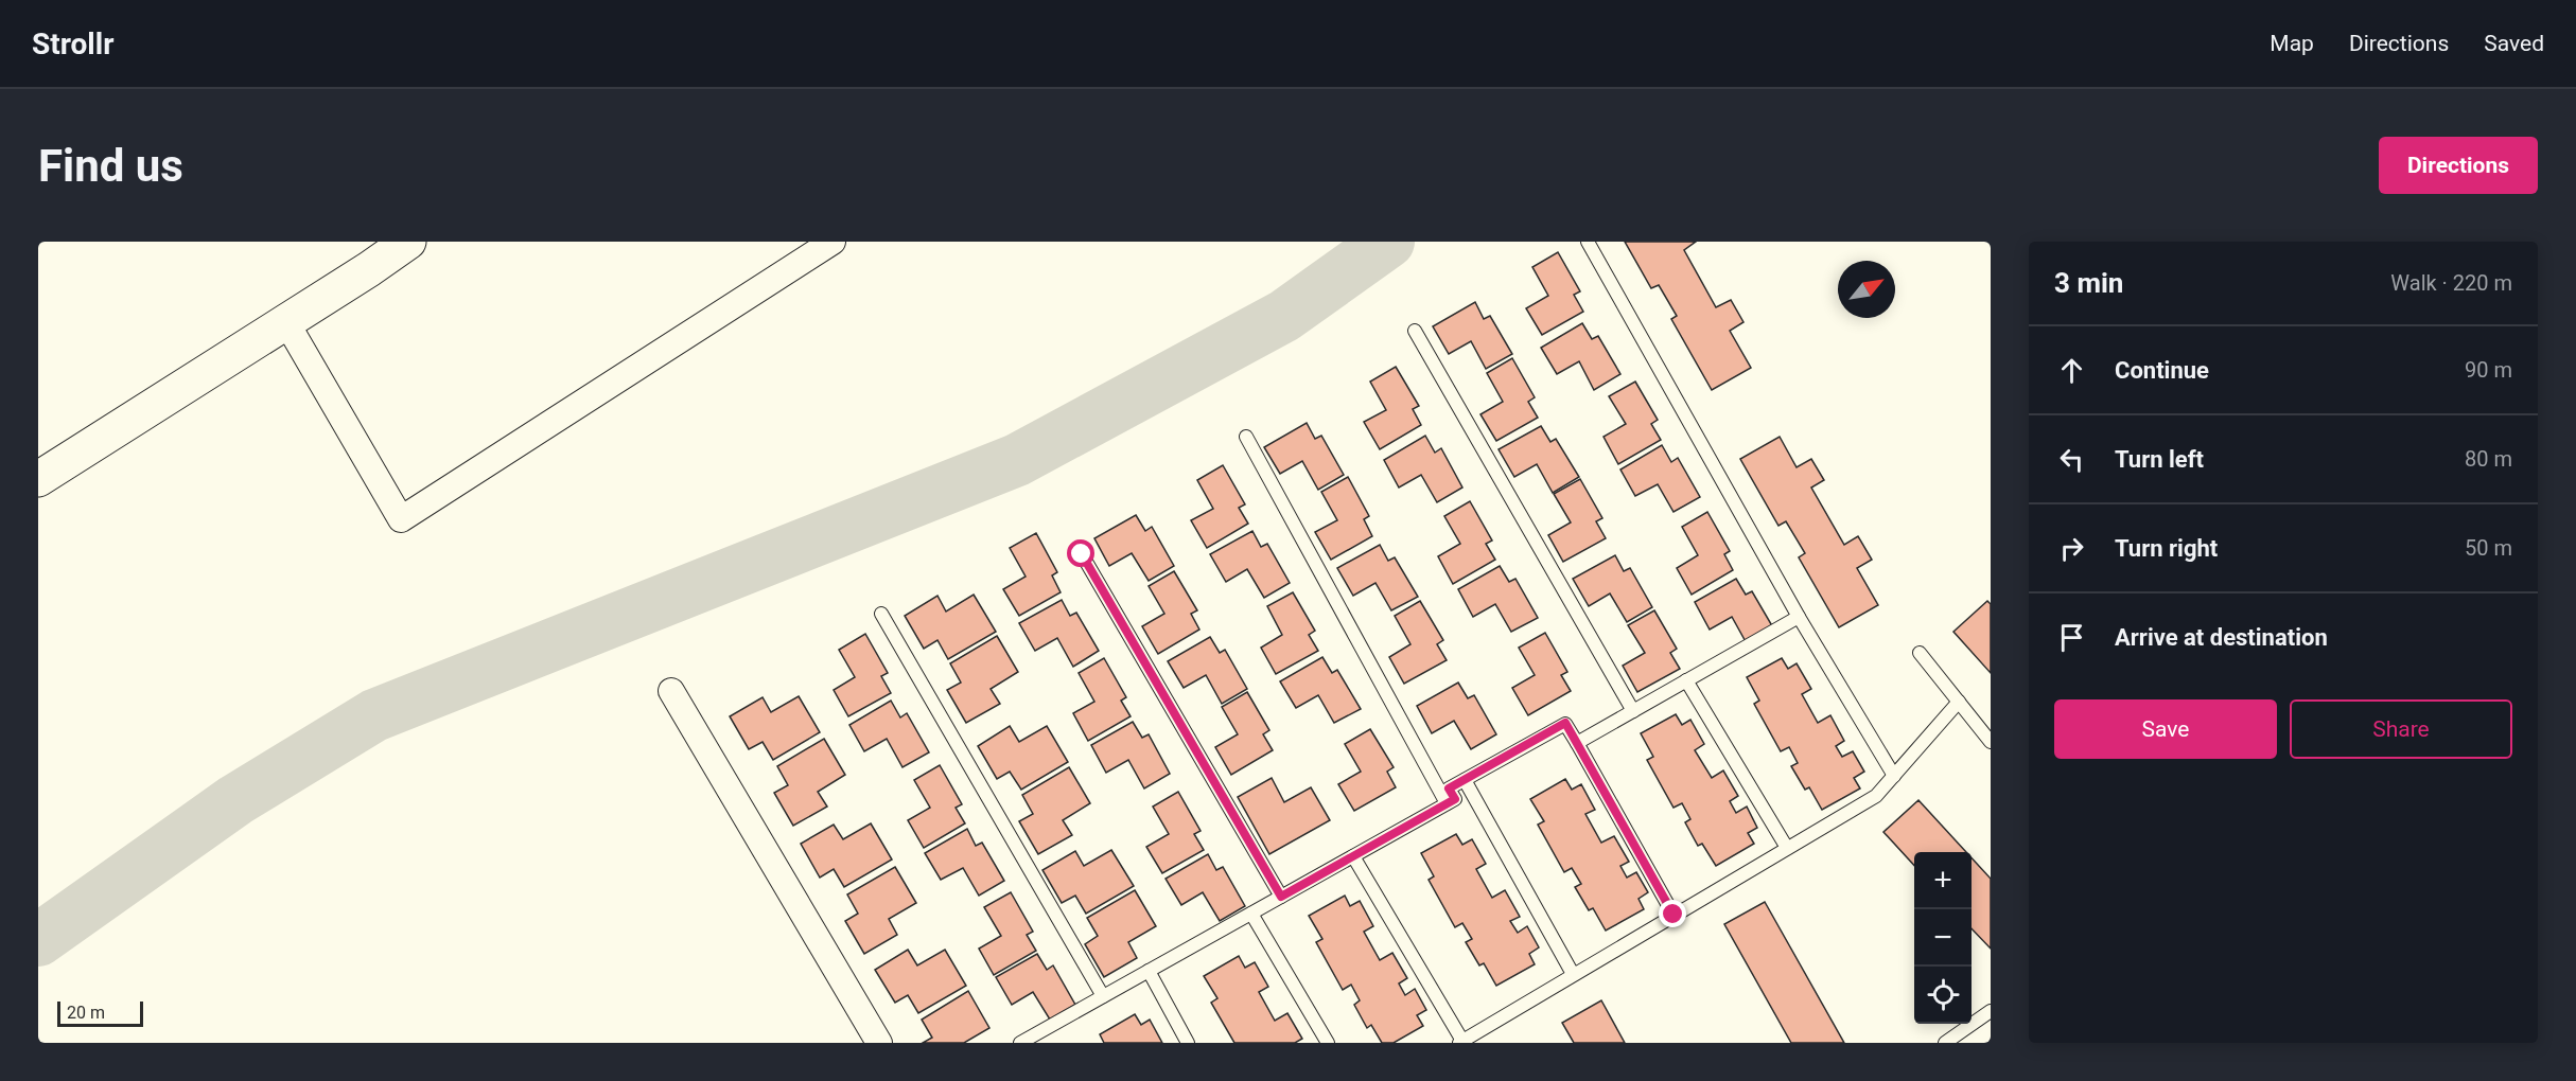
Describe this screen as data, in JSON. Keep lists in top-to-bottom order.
{
  "scale_bar": "20 m",
  "north": "top right",
  "page": {
    "header": "Strollr",
    "nav": ["Map", "Directions", "Saved"],
    "buttons": [
      "Directions",
      ["Save", "Share"]
    ],
    "title": "Find us",
    "heading": ["3 min", "Walk · 220 m"],
    "list": [
      ["Continue", "90 m"],
      ["Turn left", "80 m"],
      ["Turn right", "50 m"],
      "Arrive at destination"
    ],
    "map_buttons": ["+", "−"],
    "scale": "20 m"
  }
}
